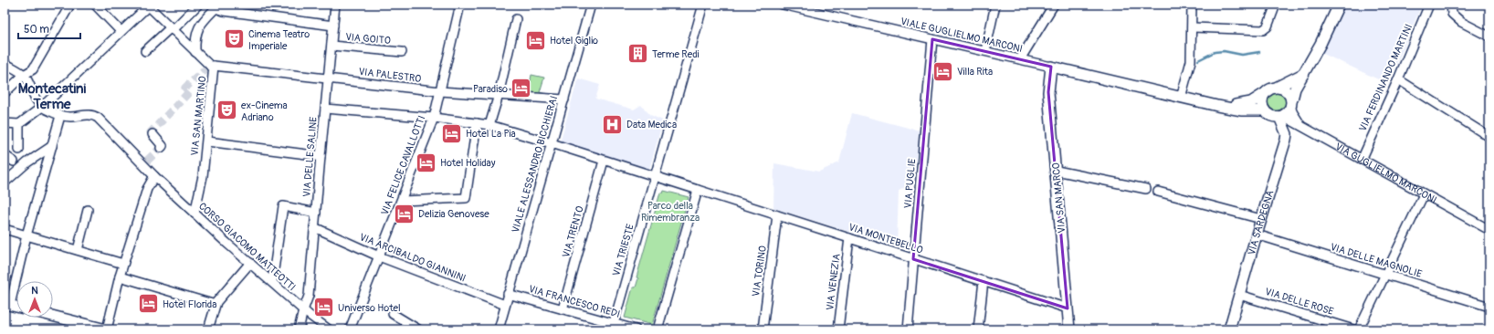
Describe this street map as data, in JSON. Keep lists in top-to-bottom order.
{
  "streets": {
    "main road": ["VIA GUGLIELMO MARCONI", "VIA SAN MARCO", "VIA SARDEGNA"],
    "street": [
      "VIALE GUGLIELMO MARCONI",
      "VIA GOITO",
      "VIA PALESTRO",
      "VIA FERDINANDO MARTINI",
      "VIA SAN MARTINO",
      "VIA DELLE SALINE",
      "VIALE ALESSANDRO BICCHIERAI",
      "VIA FELICE CAVALLOTTI",
      "VIA PUGLIE",
      "VIA TRENTO",
      "VIA MONTEBELLO",
      "CORSO GIACOMO MATTEOTTI",
      "VIA TRIESTE",
      "VIA ARCIBALDO GIANNINI",
      "VIA DELLE MAGNOLIE",
      "VIA TORINO",
      "VIA VENEZIA",
      "VIA FRANCESCO REDI",
      "VIA DELLE ROSE"
    ]
  },
  "crossings": [
    ["VIALE GUGLIELMO MARCONI", "VIA PUGLIE"],
    ["VIALE GUGLIELMO MARCONI", "VIA SAN MARCO"],
    ["VIA GOITO", "VIA DELLE SALINE"],
    ["VIA PALESTRO", "VIA SAN MARTINO"],
    ["VIA PALESTRO", "VIA DELLE SALINE"],
    ["VIA PALESTRO", "VIALE ALESSANDRO BICCHIERAI"],
    ["VIA PALESTRO", "VIA FELICE CAVALLOTTI"],
    ["VIA FERDINANDO MARTINI", "VIA GUGLIELMO MARCONI"],
    ["VIA SAN MARTINO", "CORSO GIACOMO MATTEOTTI"],
    ["VIA DELLE SALINE", "CORSO GIACOMO MATTEOTTI"],
    ["VIA DELLE SALINE", "VIA ARCIBALDO GIANNINI"],
    ["VIALE ALESSANDRO BICCHIERAI", "VIA MONTEBELLO"],
    ["VIALE ALESSANDRO BICCHIERAI", "VIA ARCIBALDO GIANNINI"],
    ["VIALE ALESSANDRO BICCHIERAI", "VIA FRANCESCO REDI"],
    ["VIA FELICE CAVALLOTTI", "VIA ARCIBALDO GIANNINI"],
    ["VIA GUGLIELMO MARCONI", "VIA SARDEGNA"],
    ["VIA PUGLIE", "VIA MONTEBELLO"],
    ["VIA SAN MARCO", "VIA MONTEBELLO"],
    ["VIA SARDEGNA", "VIA DELLE MAGNOLIE"],
    ["VIA SARDEGNA", "VIA DELLE ROSE"],
    ["VIA TRENTO", "VIA MONTEBELLO"],
    ["VIA TRENTO", "VIA FRANCESCO REDI"],
    ["VIA MONTEBELLO", "VIA TRIESTE"],
    ["VIA MONTEBELLO", "VIA TORINO"],
    ["VIA MONTEBELLO", "VIA VENEZIA"],
    ["VIA TRIESTE", "VIA FRANCESCO REDI"]
  ],
  "districts": ["Montecatini Terme"],
  "parks": ["Parco della Rimembranza"],
  "places": {
    "theatre": ["Cinema Teatro Imperiale", "ex-Cinema Adriano"],
    "hotel": [
      "Hotel Giglio",
      "Villa Rita",
      "Paradiso",
      "Hotel La Pia",
      "Hotel Holiday",
      "Delizia Genovese",
      "Hotel Florida",
      "Universo Hotel"
    ],
    "building": ["Terme Redi"],
    "hospital": ["Data Medica"]
  },
  "scale_bar": "50 m",
  "north": "top"
}
